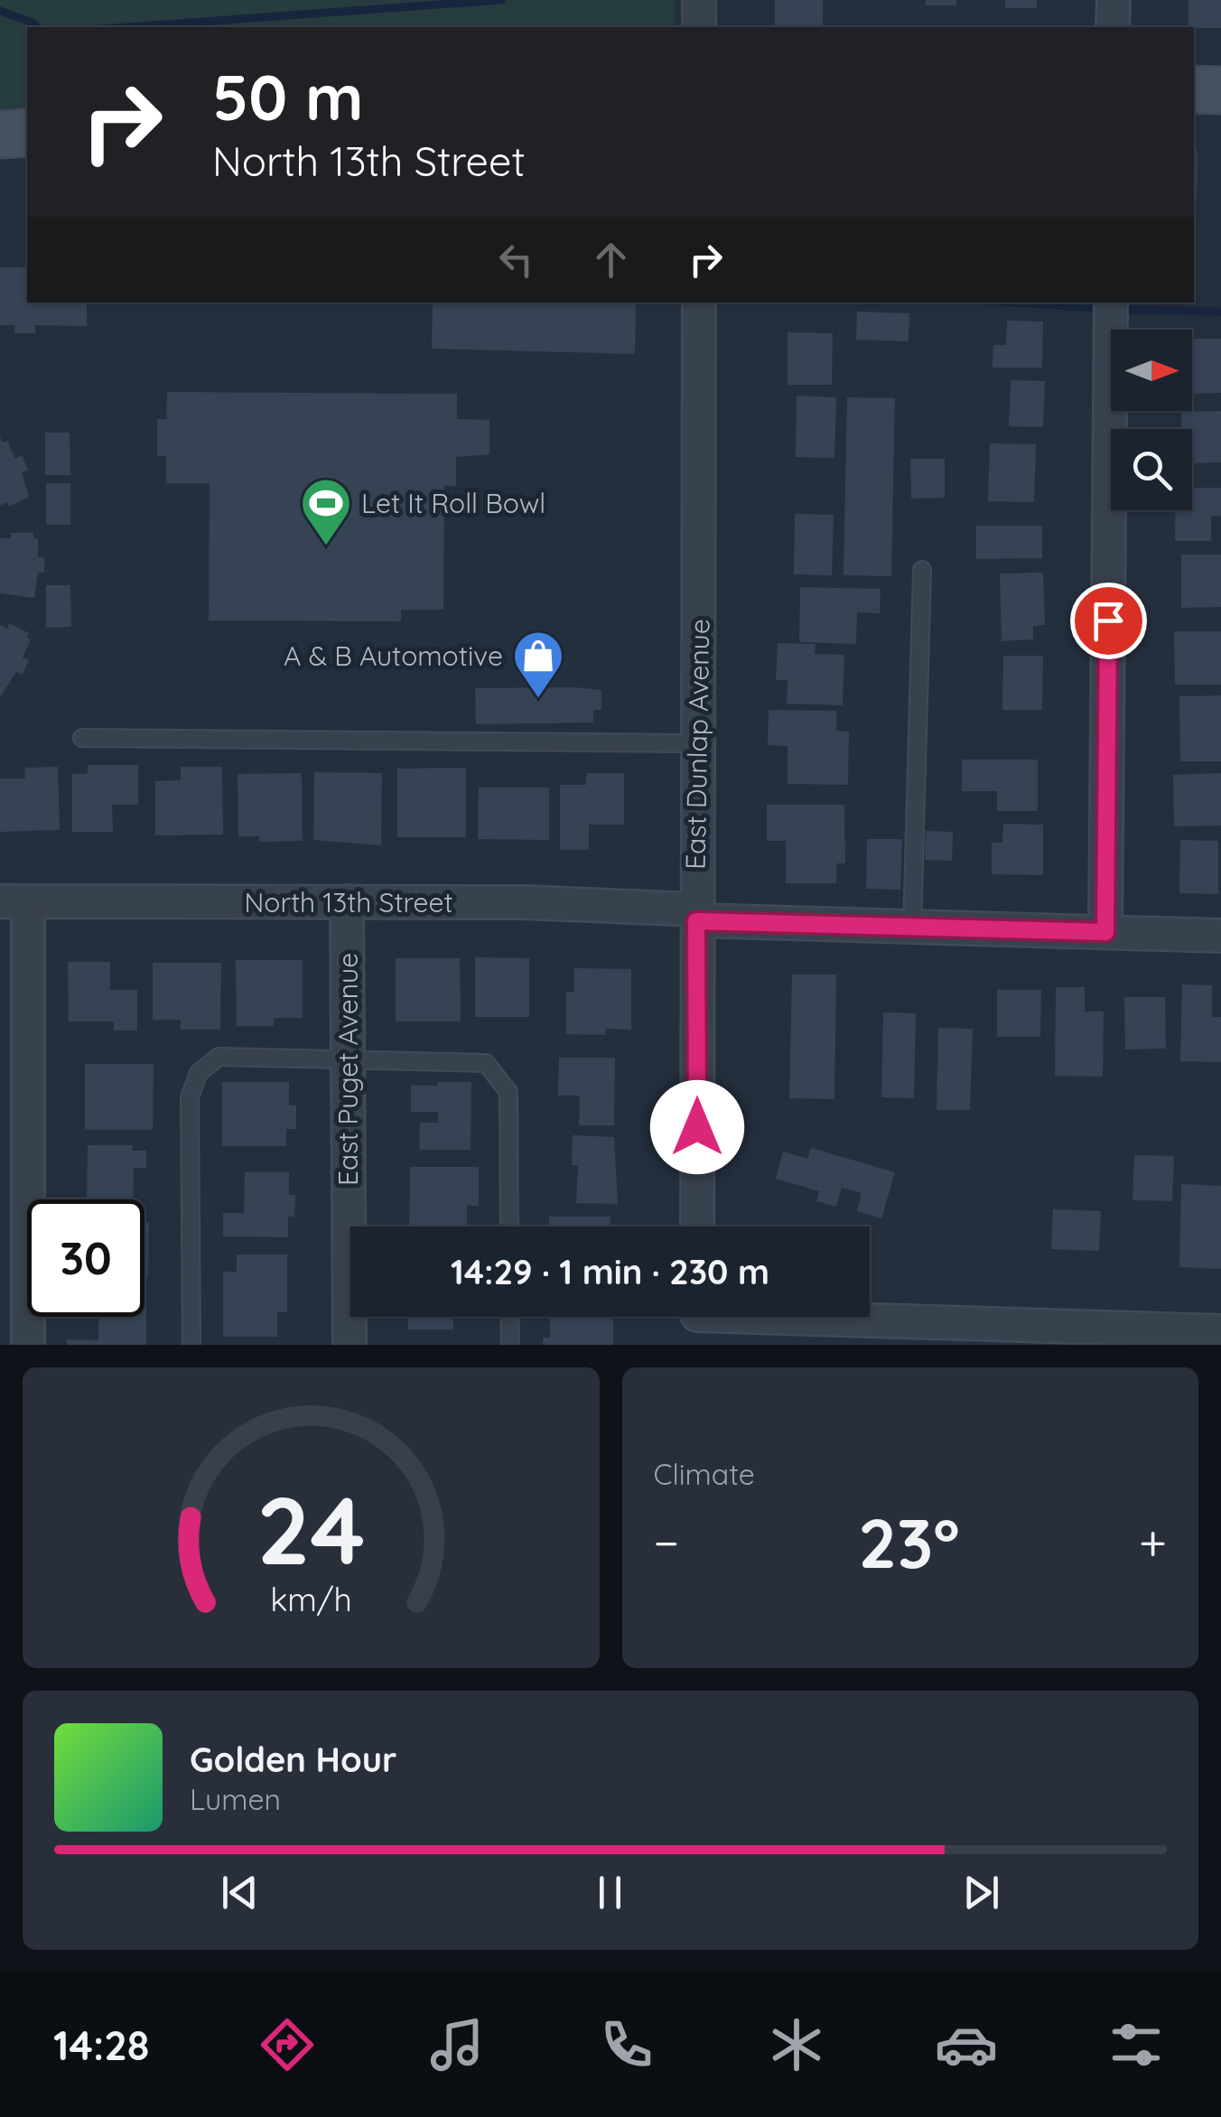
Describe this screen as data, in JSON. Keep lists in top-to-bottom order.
{
  "streets": {
    "street": ["East Dunlap Avenue", "North 13th Street", "East Puget Avenue"]
  },
  "crossings": [
    ["East Dunlap Avenue", "North 13th Street"],
    ["North 13th Street", "East Puget Avenue"]
  ],
  "places": {
    "sports": ["Let It Roll Bowl"],
    "shop": ["A & B Automotive"]
  },
  "north": "right",
  "page": {
    "turn": ["50 m", "North 13th Street"],
    "limit": "30",
    "trip": "14:29 · 1 min · 230 m",
    "tile": "Climate",
    "heat": ["−", "23°", "+"],
    "song": ["Golden Hour", "Lumen"],
    "tabs": "14:28",
    "gauge": ["24", "km/h"]
  }
}
